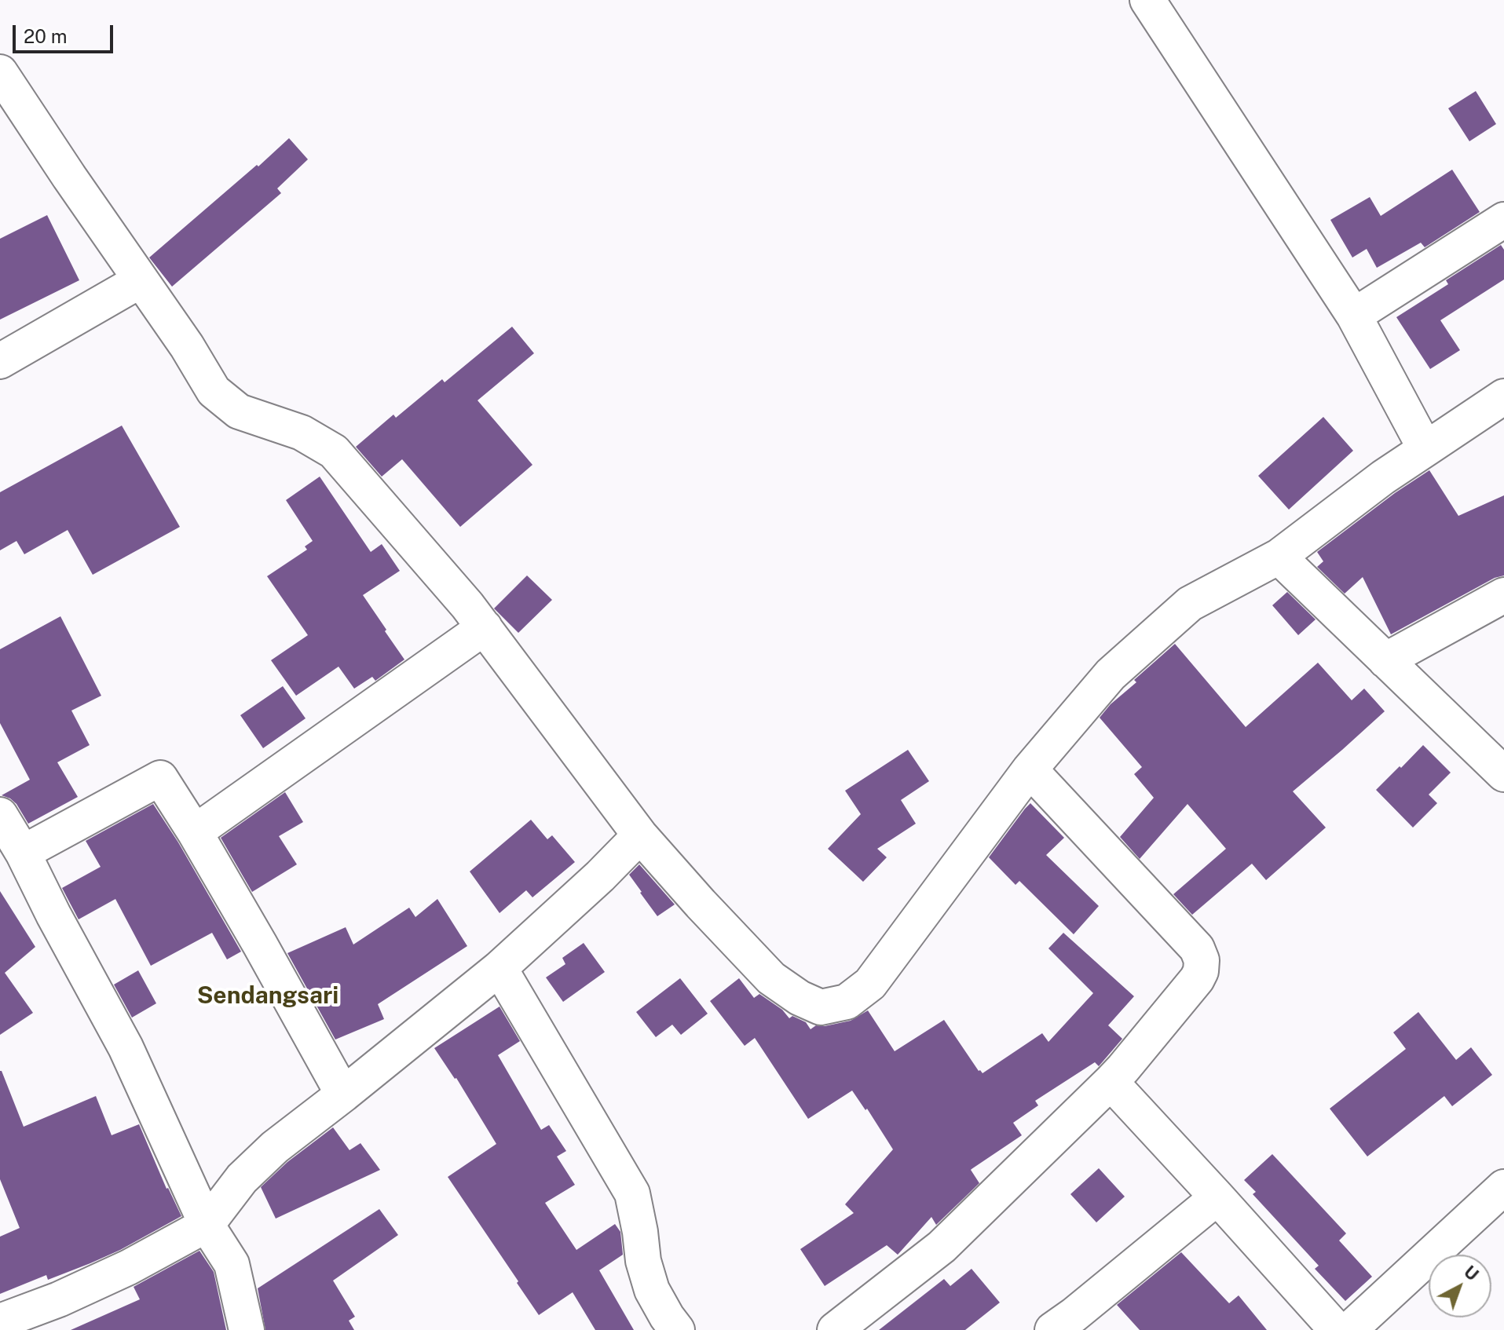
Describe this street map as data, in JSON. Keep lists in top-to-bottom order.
{
  "districts": ["Sendangsari"],
  "scale_bar": "20 m",
  "north": "top right"
}
